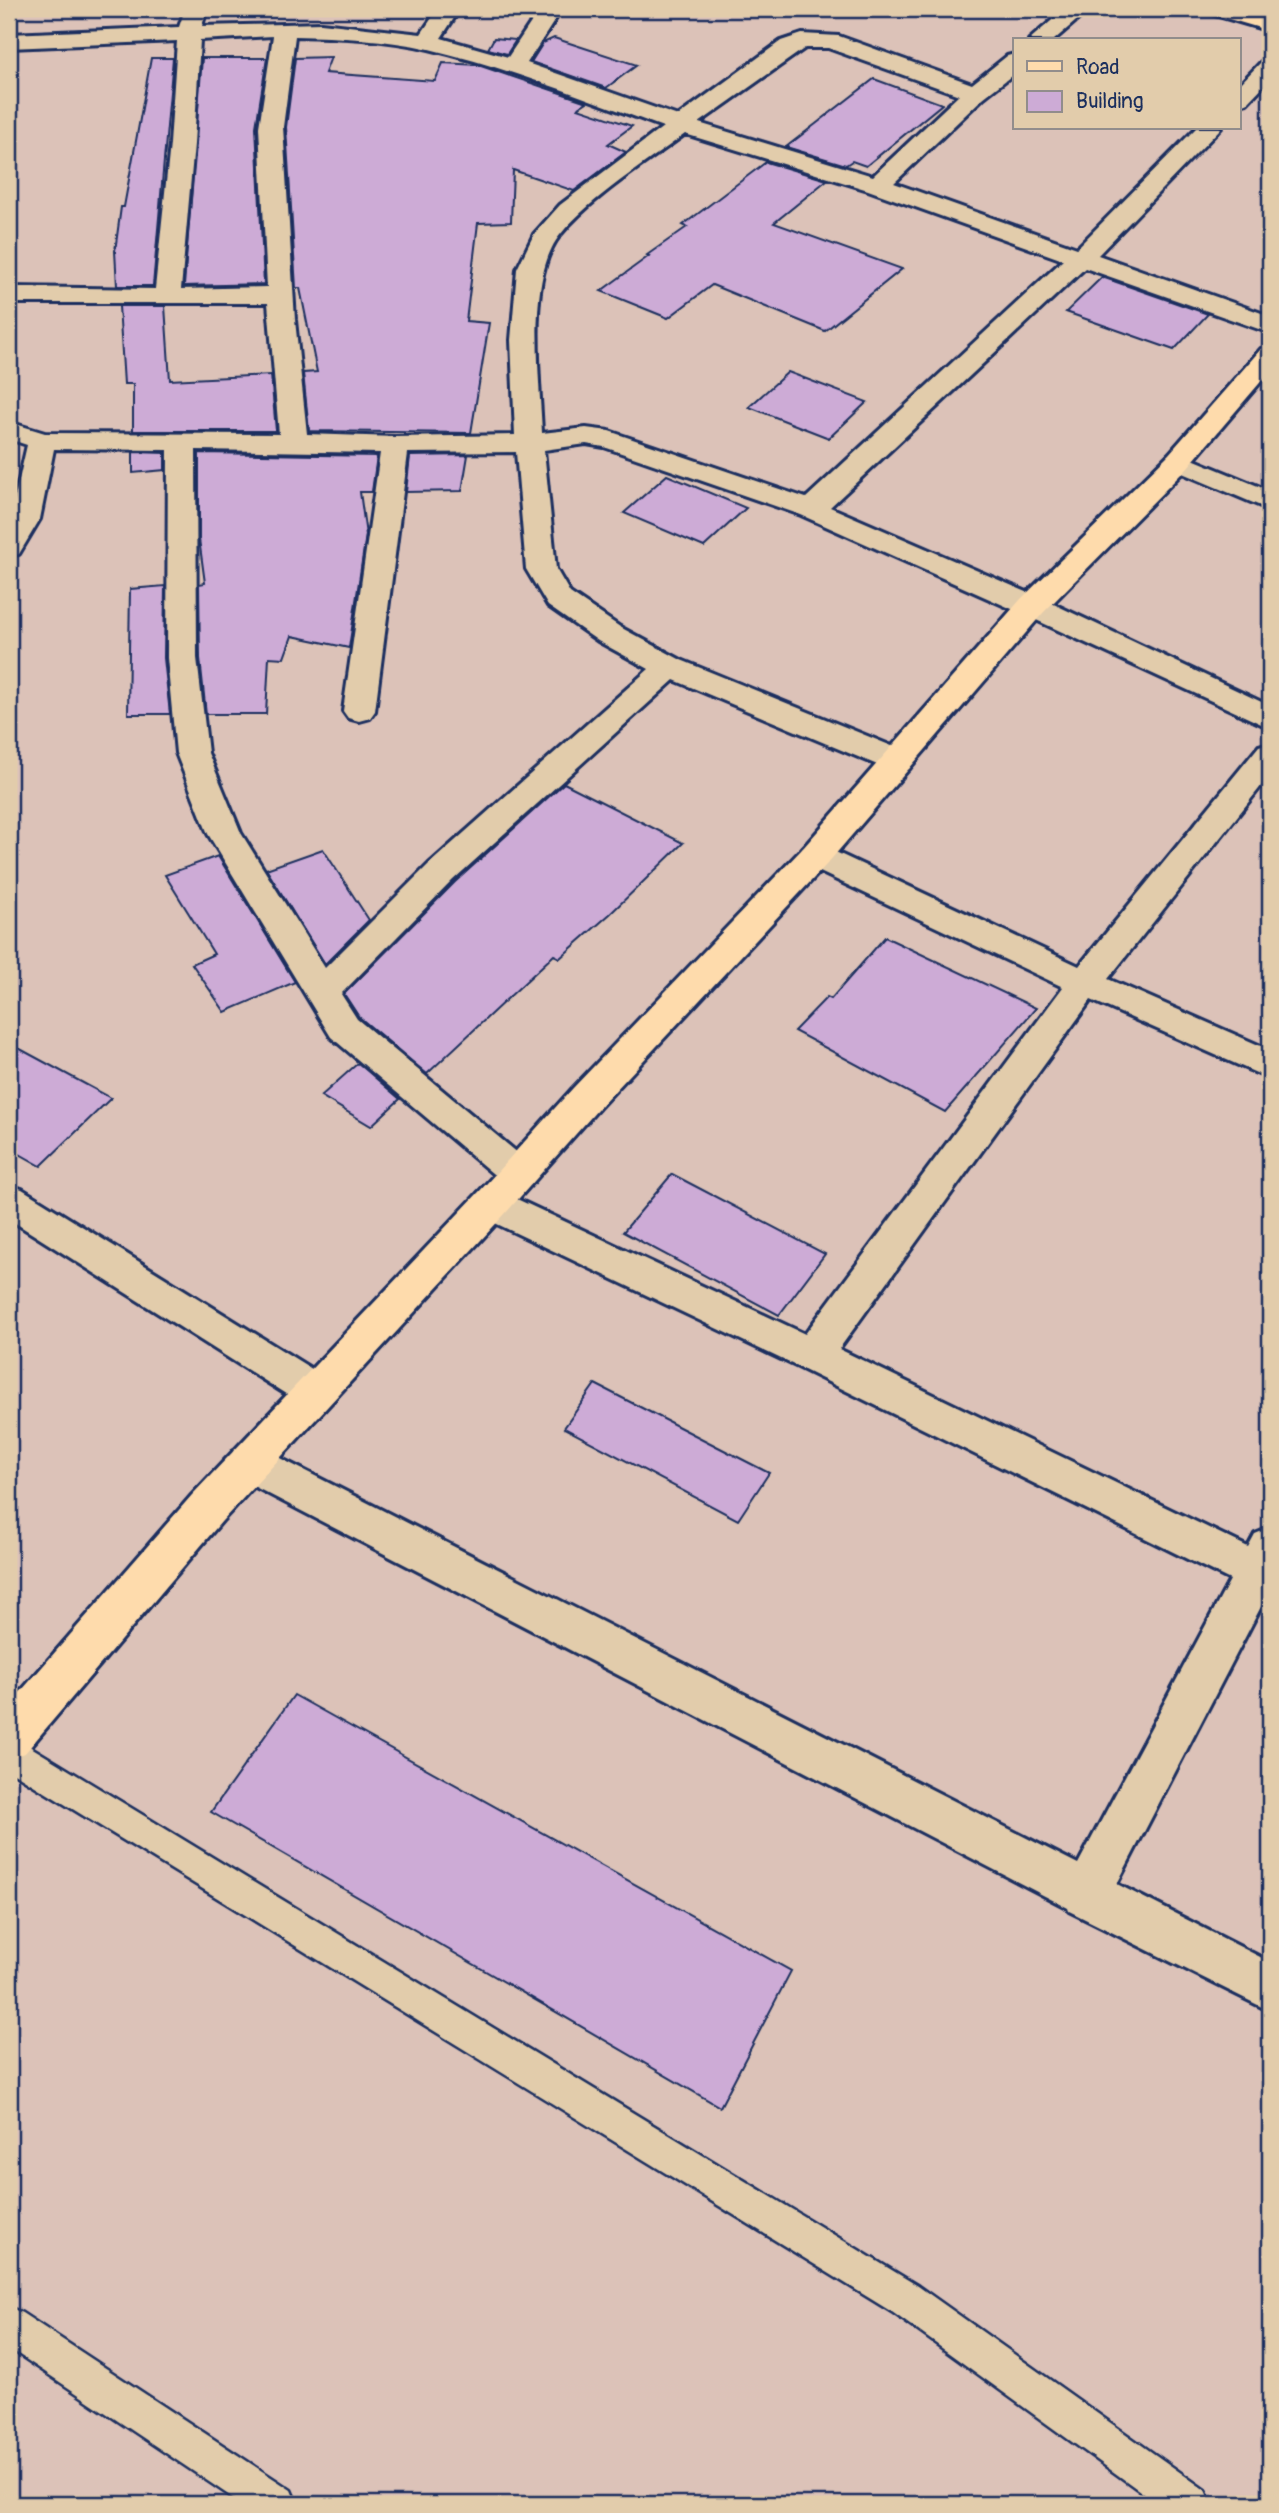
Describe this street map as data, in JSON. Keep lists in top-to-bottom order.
{
  "legend": ["Road", "Building"]
}
